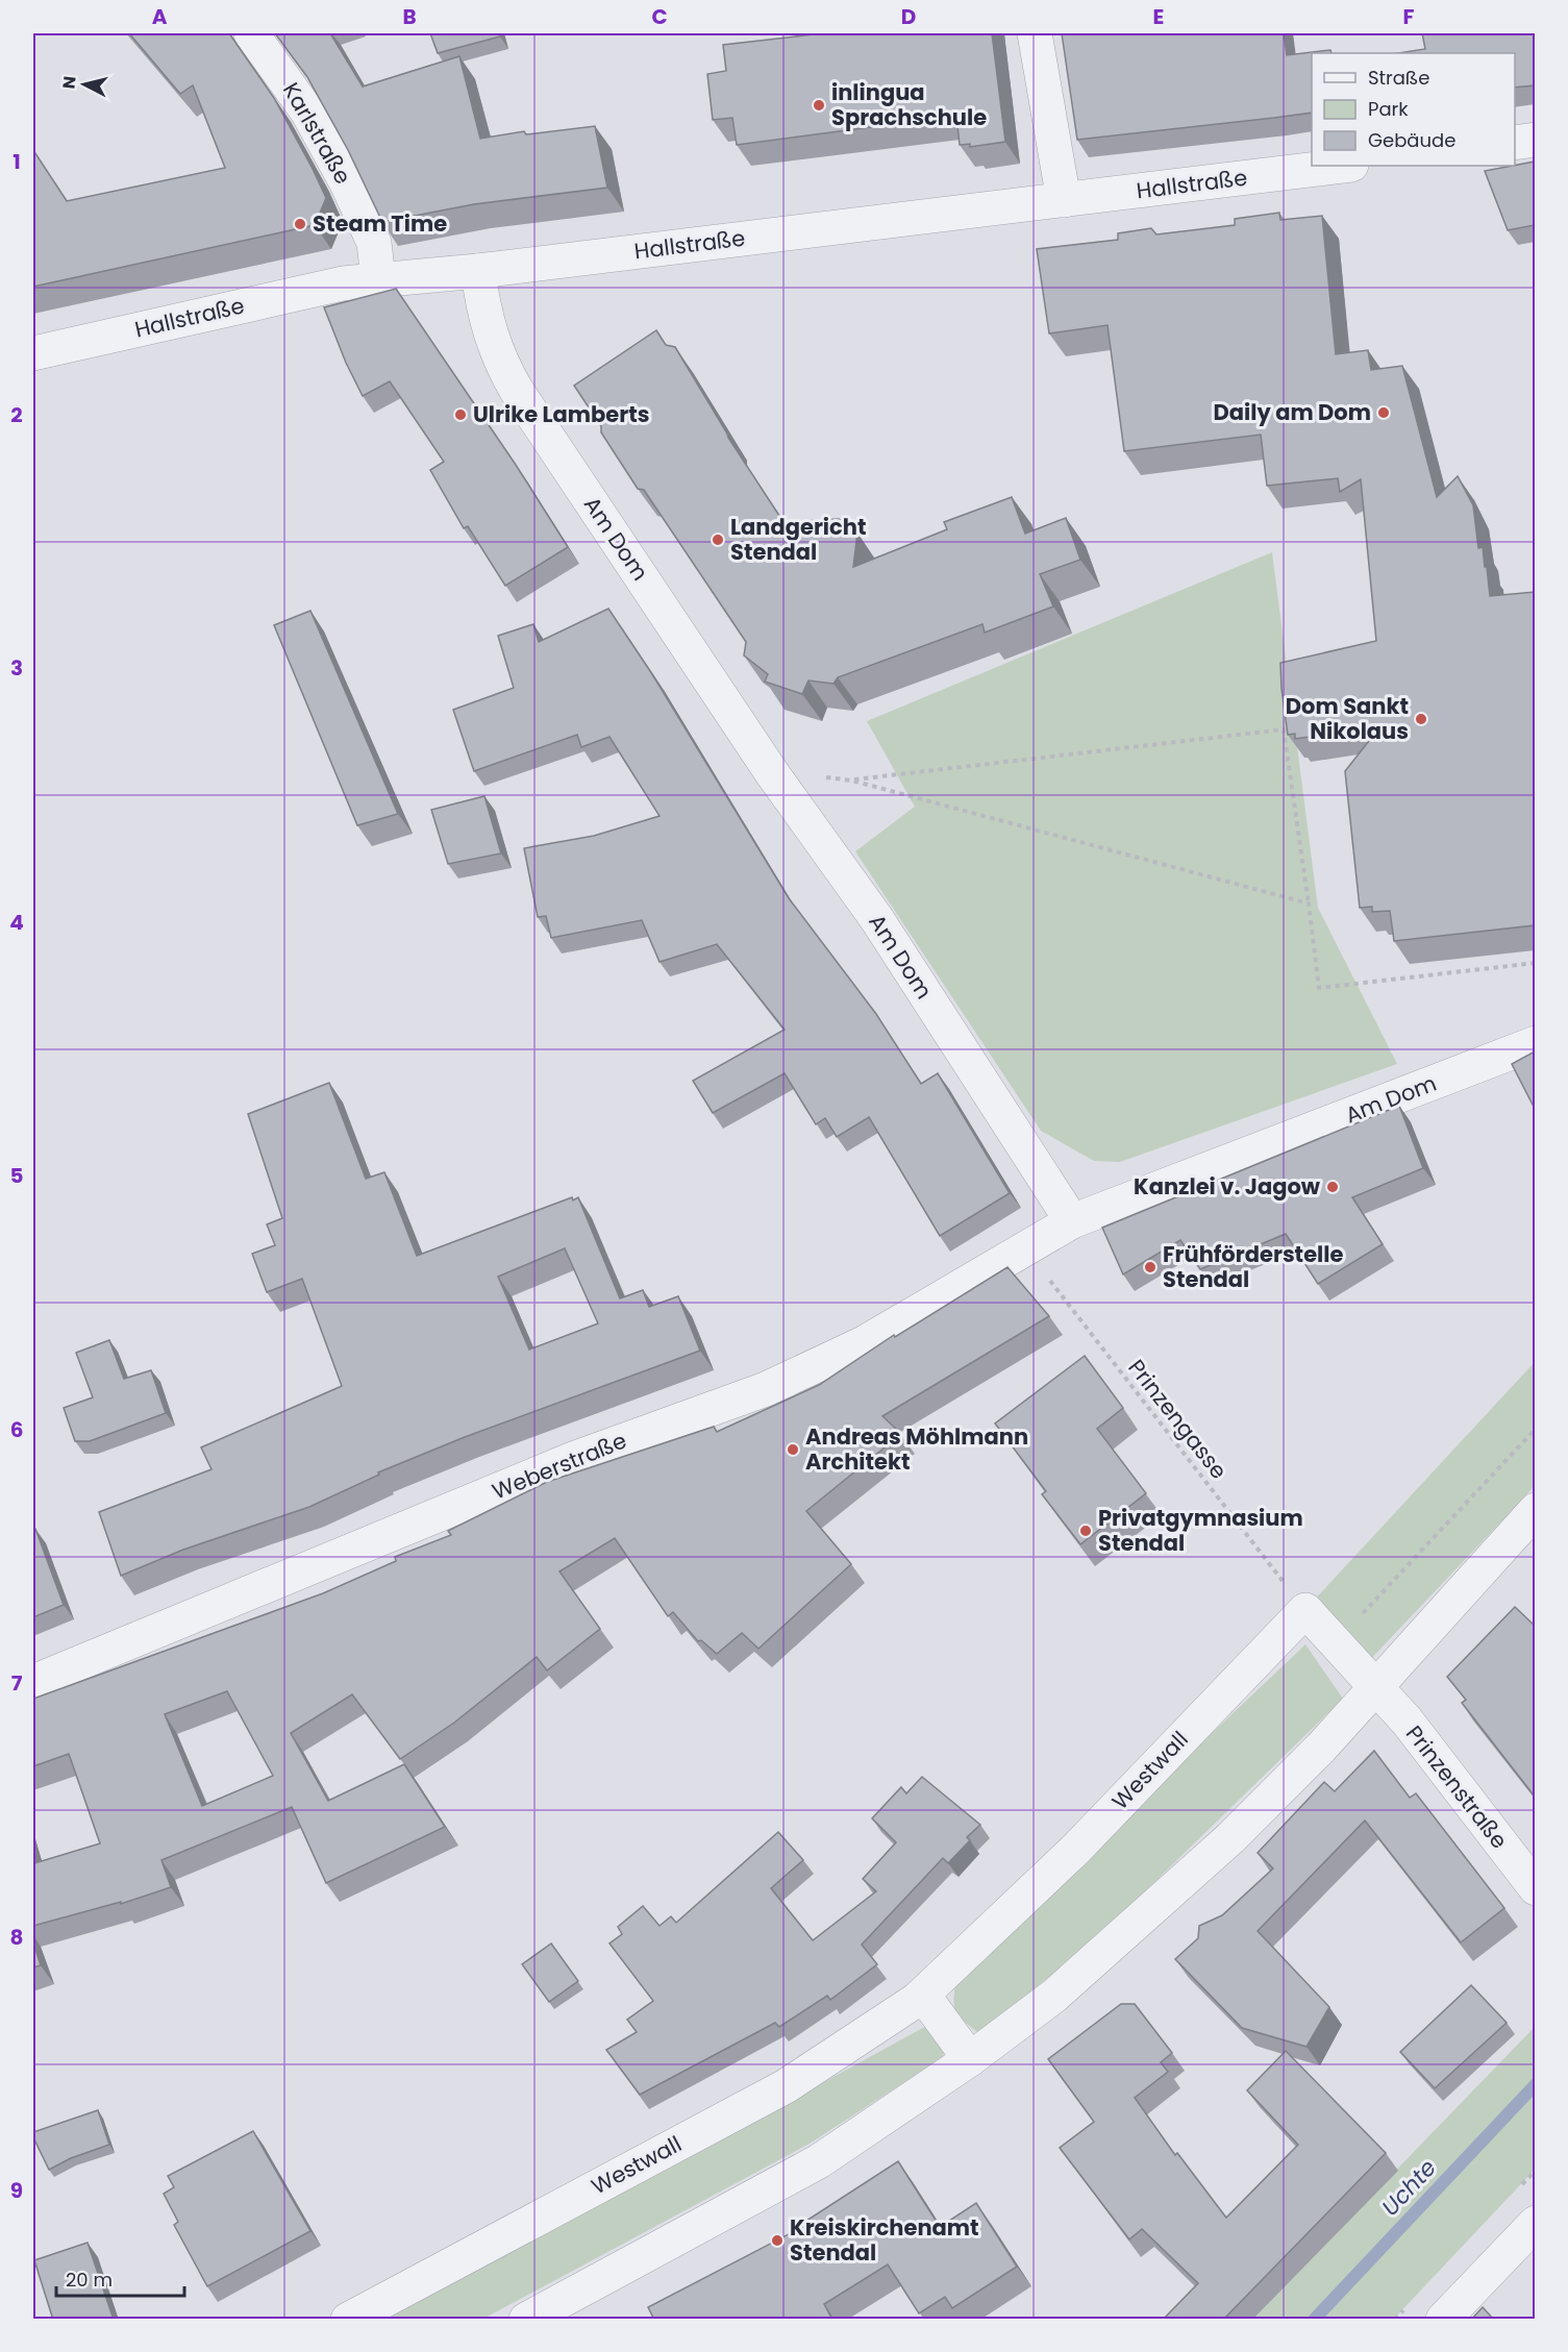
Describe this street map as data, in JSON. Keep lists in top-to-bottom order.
{
  "streets": {
    "street": [
      "Karlstraße",
      "Hallstraße",
      "Am Dom",
      "Weberstraße",
      "Westwall",
      "Prinzenstraße"
    ],
    "path": ["Prinzengasse"]
  },
  "crossings": [
    ["Karlstraße", "Hallstraße"],
    ["Hallstraße", "Am Dom"],
    ["Am Dom", "Weberstraße"],
    ["Prinzengasse", "Weberstraße"],
    ["Prinzengasse", "Westwall"]
  ],
  "water": ["Uchte"],
  "places": [
    "inlingua Sprachschule",
    "Steam Time",
    "Daily am Dom",
    "Ulrike Lamberts",
    "Landgericht Stendal",
    "Dom Sankt Nikolaus",
    "Kanzlei v. Jagow",
    "Frühförderstelle Stendal",
    "Andreas Möhlmann Architekt",
    "Privatgymnasium Stendal",
    "Kreiskirchenamt Stendal"
  ],
  "legend": ["Straße", "Park", "Gebäude"],
  "scale_bar": "20 m",
  "north": "left",
  "grid": {
    "columns": [
      "A",
      "B",
      "C",
      "D",
      "E",
      "F"
    ],
    "rows": [
      "1",
      "2",
      "3",
      "4",
      "5",
      "6",
      "7",
      "8",
      "9"
    ]
  }
}
